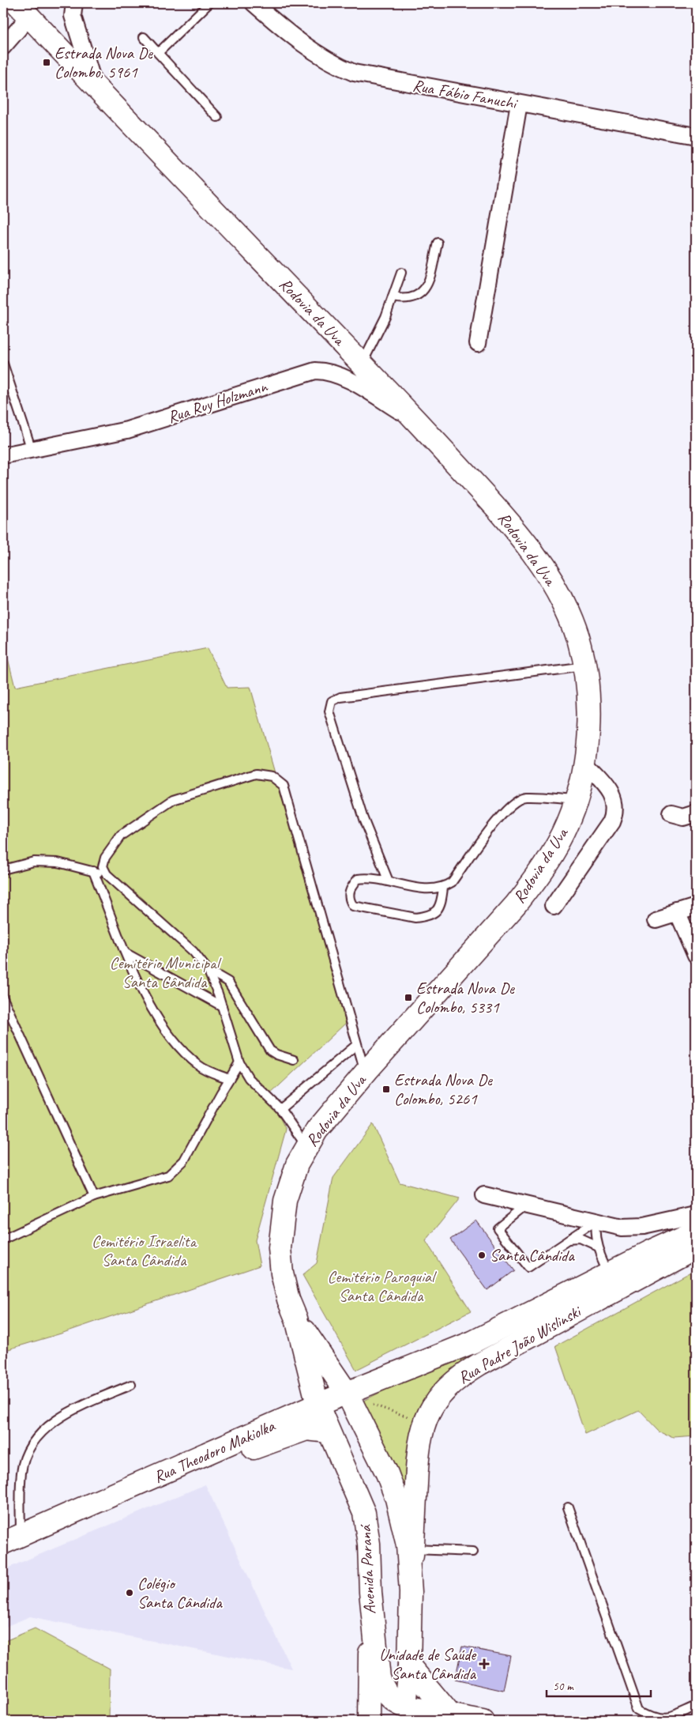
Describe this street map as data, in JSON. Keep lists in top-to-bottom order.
{
  "streets": {
    "main road": [
      "Rodovia da Uva",
      "Rua Padre João Wislinski",
      "Rua Theodoro Makiolka",
      "Avenida Paraná"
    ],
    "street": ["Rua Fábio Fanuchi", "Rua Ruy Holzmann"]
  },
  "crossings": [
    ["Rodovia da Uva", "Rua Ruy Holzmann"],
    ["Rodovia da Uva", "Rua Padre João Wislinski"],
    ["Rodovia da Uva", "Rua Theodoro Makiolka"],
    ["Rodovia da Uva", "Avenida Paraná"],
    ["Rua Padre João Wislinski", "Rua Theodoro Makiolka"],
    ["Rua Theodoro Makiolka", "Avenida Paraná"]
  ],
  "parks": ["Cemitério Municipal Santa Cândida", "Cemitério Israelita Santa Cândida", "Cemitério Paroquial Santa Cândida"],
  "places": {
    "transit": ["Estrada Nova De Colombo, 5961", "Estrada Nova De Colombo, 5331", "Estrada Nova De Colombo, 5261"],
    "other": ["Santa Cândida", "Colégio Santa Cândida"],
    "health": ["Unidade de Saúde Santa Cândida"]
  },
  "scale_bar": "50 m"
}
